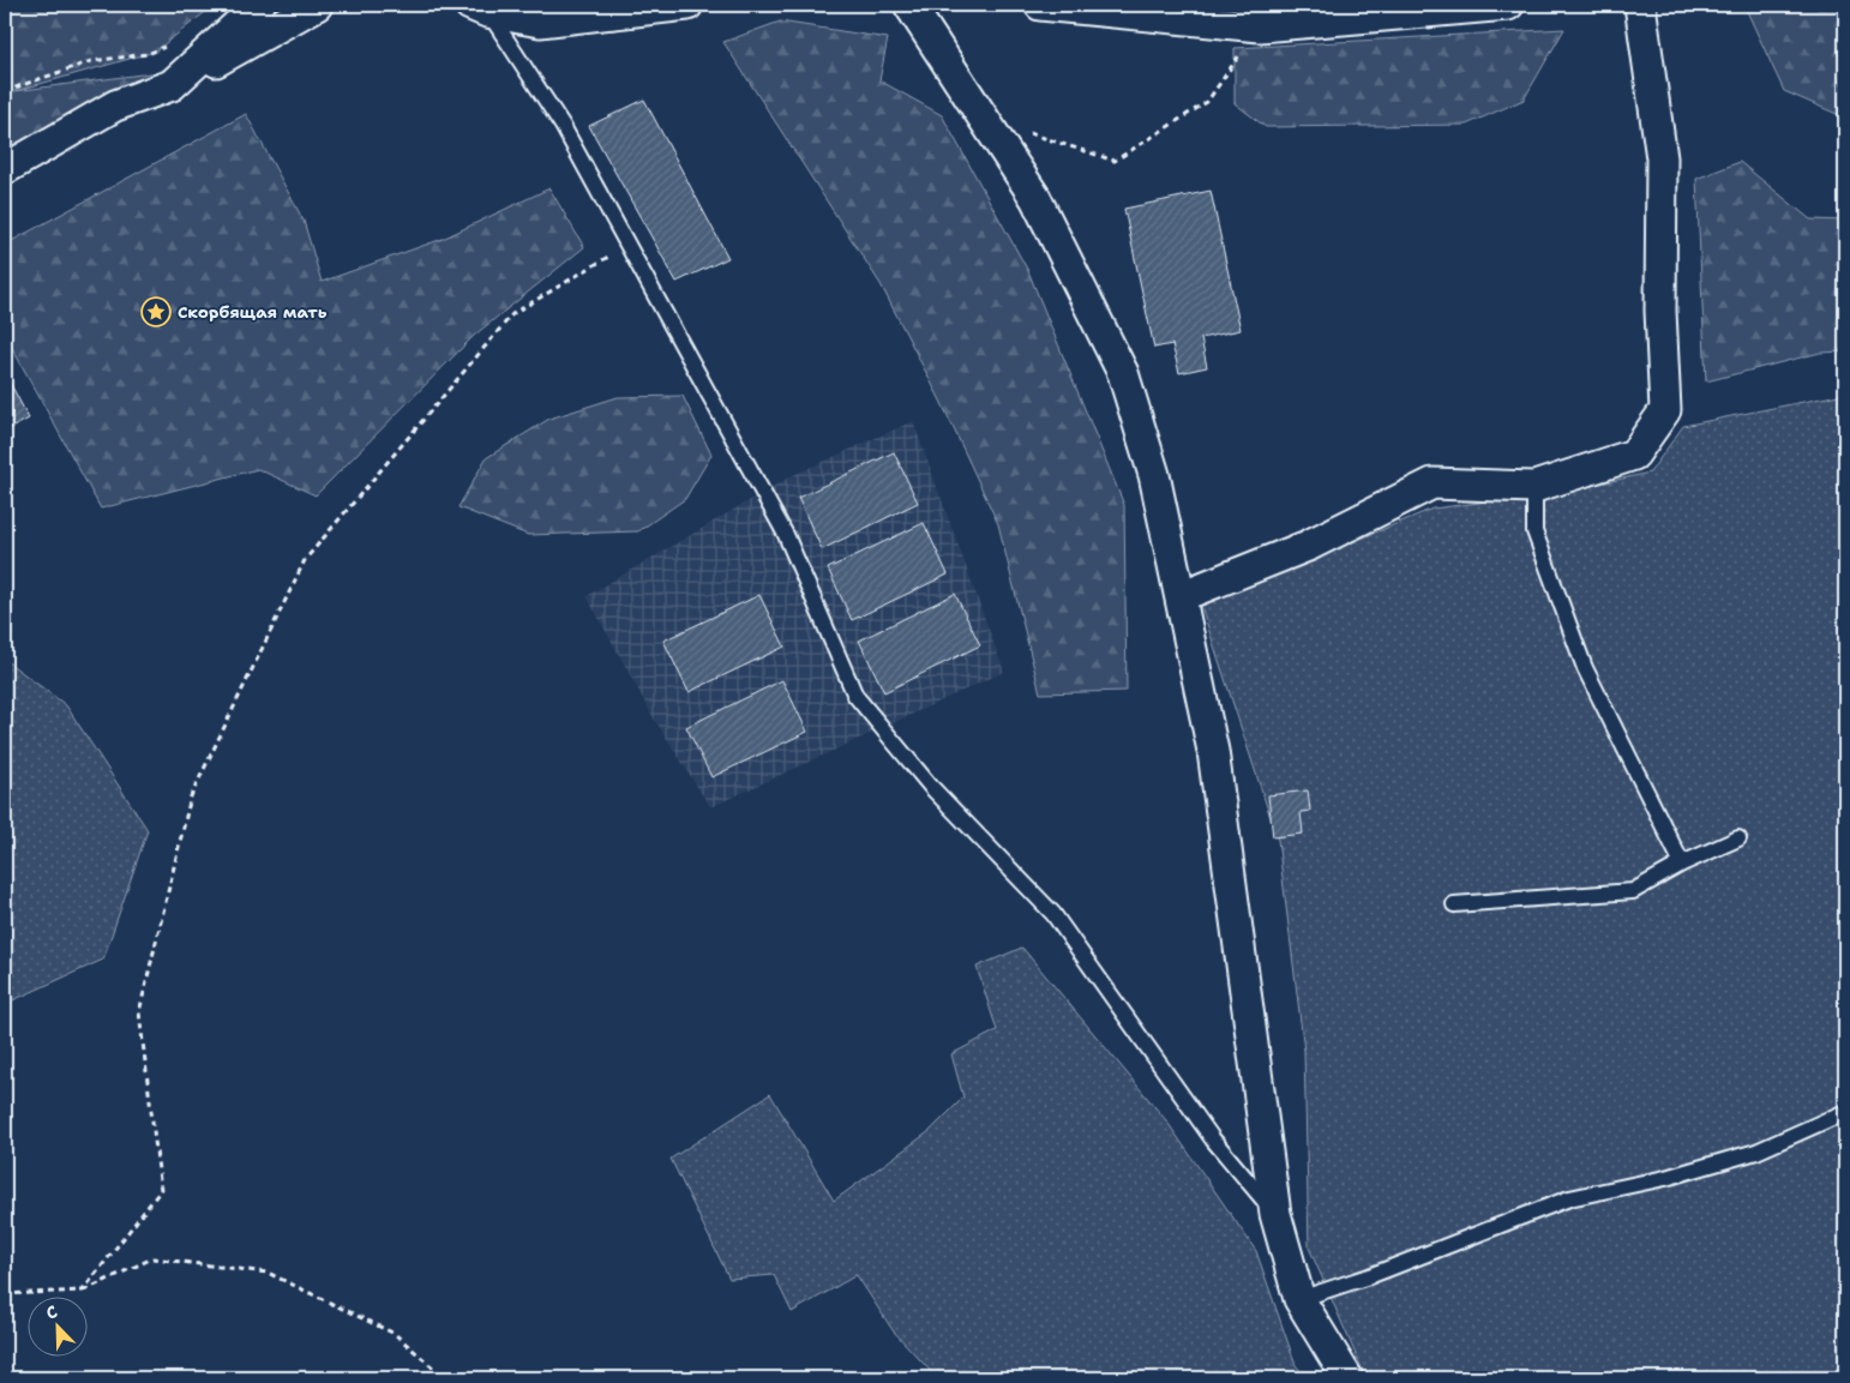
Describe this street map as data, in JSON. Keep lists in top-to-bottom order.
{
  "places": {
    "place": ["Скорбящая мать"]
  },
  "north": "top left"
}
